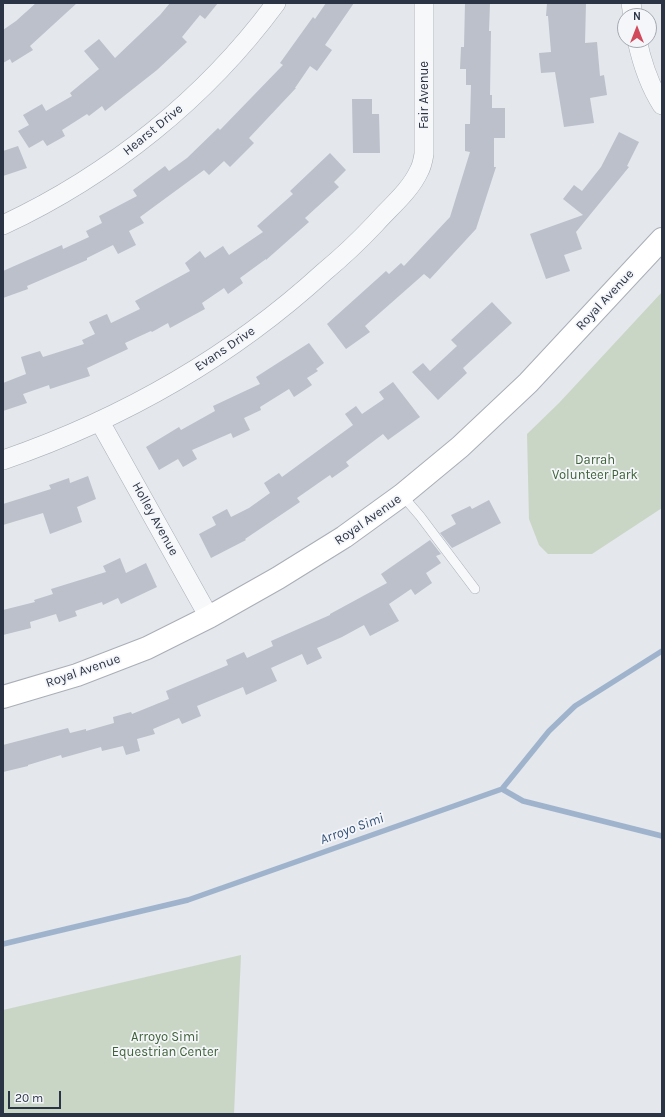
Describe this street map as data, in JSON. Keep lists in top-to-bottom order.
{
  "streets": {
    "main road": ["Royal Avenue"],
    "street": [
      "Fair Avenue",
      "Hearst Drive",
      "Evans Drive",
      "Holley Avenue"
    ]
  },
  "crossings": [
    ["Fair Avenue", "Evans Drive"],
    ["Royal Avenue", "Holley Avenue"],
    ["Evans Drive", "Holley Avenue"]
  ],
  "water": ["Arroyo Simi"],
  "parks": ["Darrah Volunteer Park", "Arroyo Simi Equestrian Center"],
  "scale_bar": "20 m",
  "north": "top"
}
